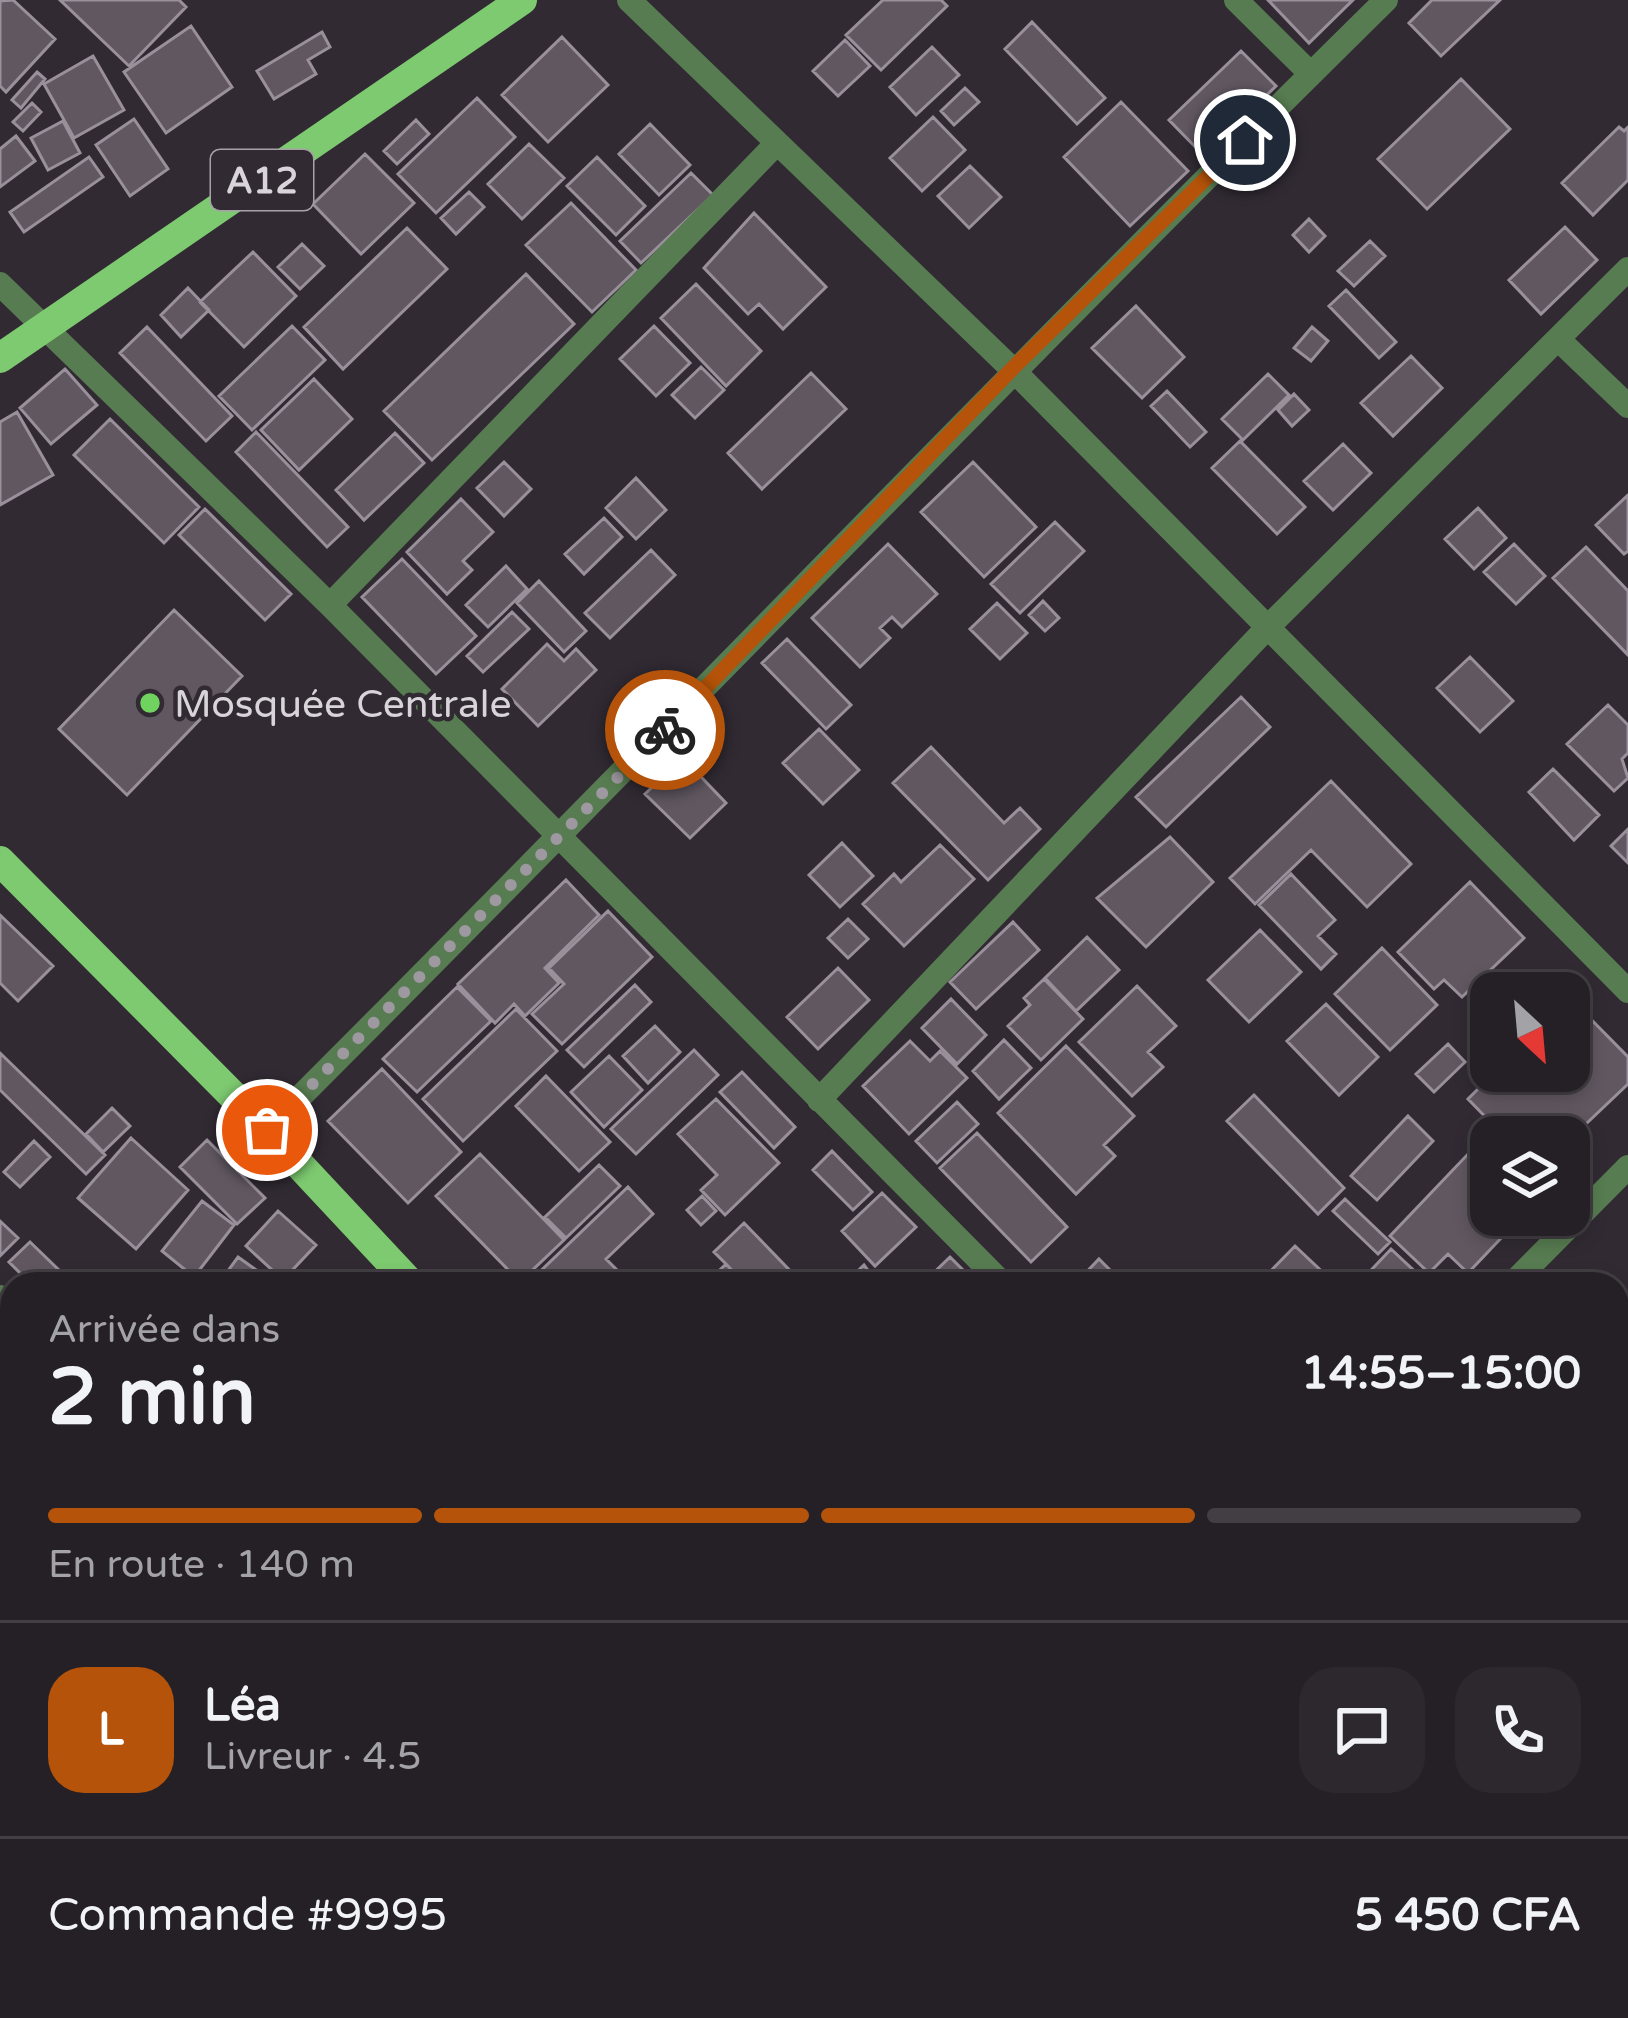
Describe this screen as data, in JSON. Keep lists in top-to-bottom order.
{
  "streets": {
    "main road": ["A12"]
  },
  "places": ["Mosquée Centrale"],
  "north": "bottom right",
  "page": {
    "heading": ["2 min", "Arrivée dans", "14:55–15:00"],
    "panel": [
      "Léa",
      "Livreur · 4.5",
      "Commande #9995",
      "5 450 CFA"
    ],
    "bar": "En route · 140 m",
    "round": "L"
  }
}
